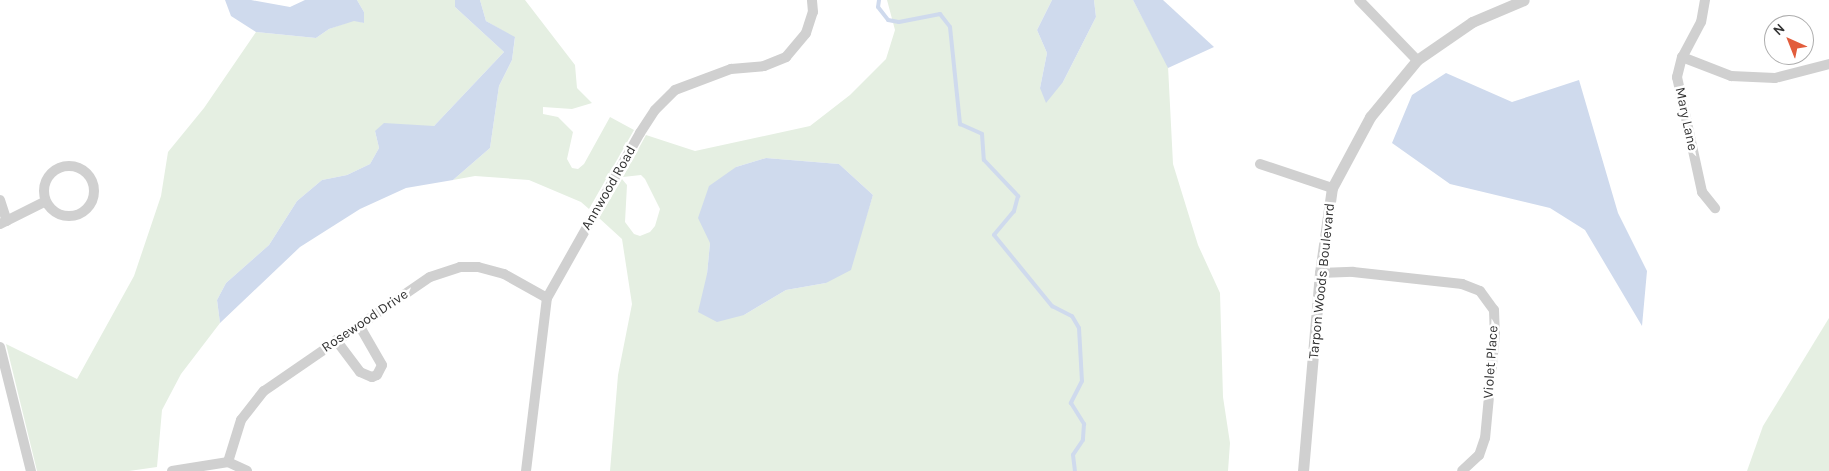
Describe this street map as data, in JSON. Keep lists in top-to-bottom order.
{
  "streets": {
    "street": [
      "Mary Lane",
      "Annwood Road",
      "Tarpon Woods Boulevard",
      "Rosewood Drive",
      "Violet Place"
    ]
  },
  "crossings": [
    ["Annwood Road", "Rosewood Drive"],
    ["Tarpon Woods Boulevard", "Violet Place"]
  ],
  "north": "top left"
}
